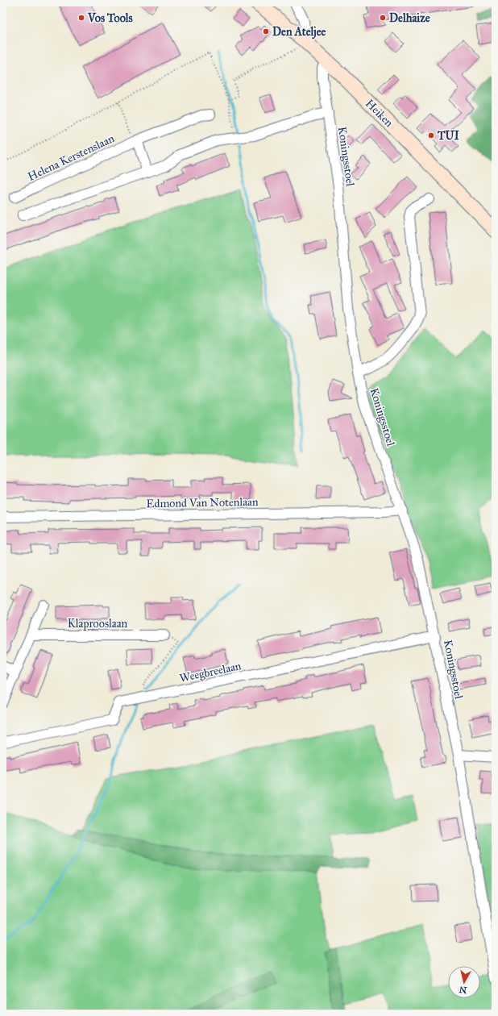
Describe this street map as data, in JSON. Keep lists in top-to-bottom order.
{
  "streets": {
    "main road": ["Heiken"],
    "street": [
      "Koningsstoel",
      "Helena Kerstenslaan",
      "Edmond Van Notenlaan",
      "Klaprooslaan",
      "Weegbreelaan"
    ]
  },
  "crossings": [
    ["Heiken", "Koningsstoel"],
    ["Koningsstoel", "Edmond Van Notenlaan"],
    ["Koningsstoel", "Weegbreelaan"]
  ],
  "places": [
    "Vos Tools",
    "Delhaize",
    "Den Ateljee",
    "TUI"
  ],
  "north": "bottom"
}
